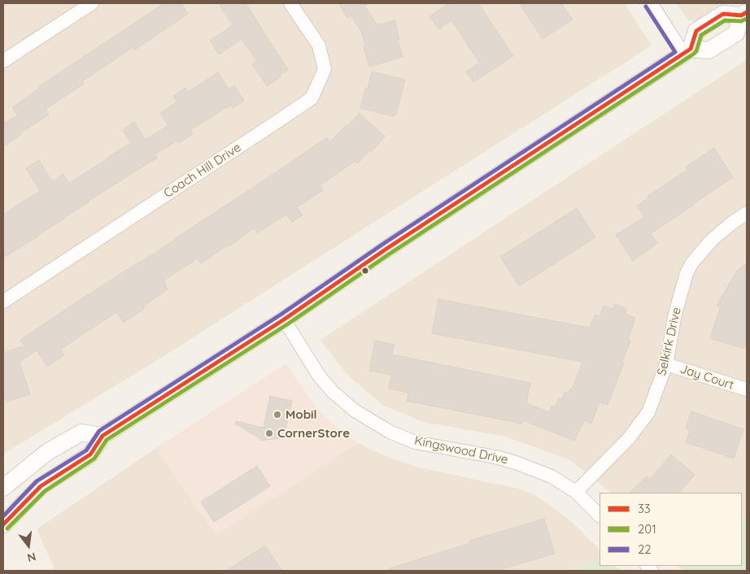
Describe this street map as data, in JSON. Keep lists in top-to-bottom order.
{
  "streets": {
    "street": [
      "Coach Hill Drive",
      "Selkirk Drive",
      "Jay Court",
      "Kingswood Drive"
    ]
  },
  "crossings": [
    ["Selkirk Drive", "Jay Court"],
    ["Selkirk Drive", "Kingswood Drive"]
  ],
  "places": ["Mobil", "CornerStore"],
  "lines": ["transit line 22", "transit line 33", "transit line 201"],
  "legend": ["33", "201", "22"],
  "north": "bottom"
}
